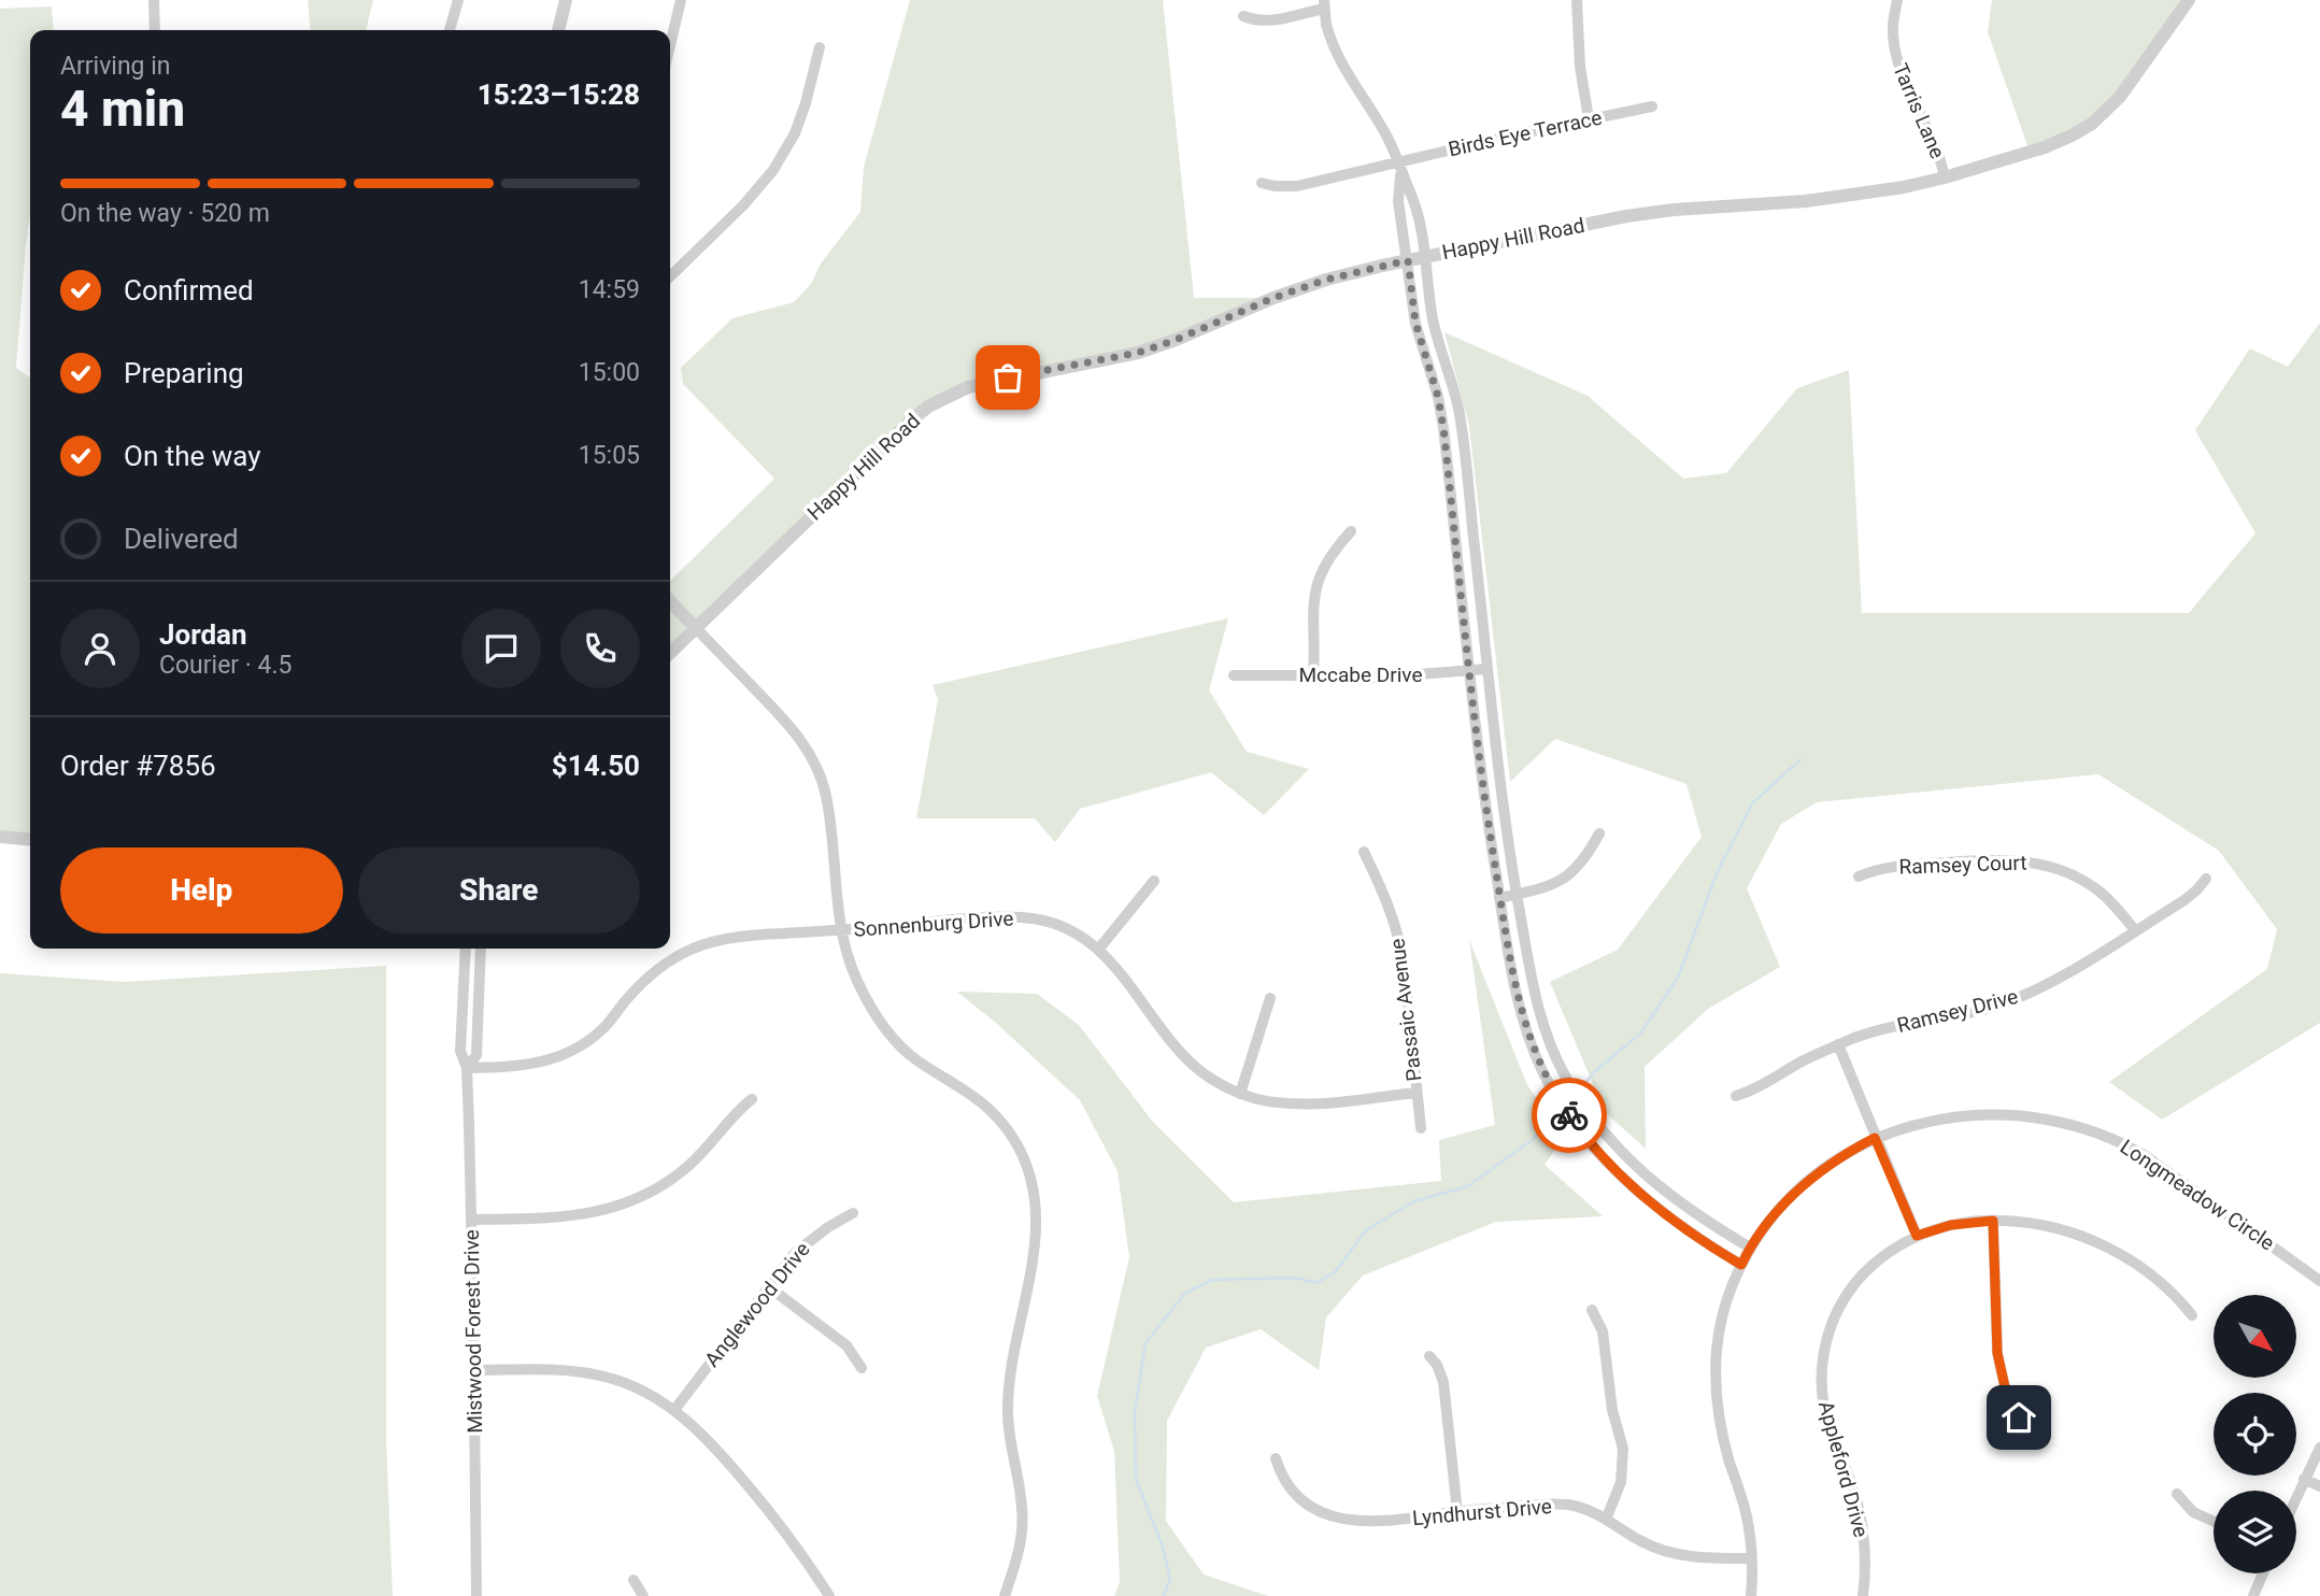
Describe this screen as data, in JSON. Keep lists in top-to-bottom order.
{
  "streets": {
    "street": [
      "Tarris Lane",
      "Birds Eye Terrace",
      "Happy Hill Road",
      "Mccabe Drive",
      "Ramsey Court",
      "Sonnenburg Drive",
      "Passaic Avenue",
      "Ramsey Drive",
      "Longmeadow Circle",
      "Anglewood Drive",
      "Mistwood Forest Drive",
      "Appleford Drive",
      "Lyndhurst Drive"
    ]
  },
  "crossings": [
    ["Tarris Lane", "Happy Hill Road"],
    ["Ramsey Court", "Ramsey Drive"],
    ["Sonnenburg Drive", "Passaic Avenue"],
    ["Sonnenburg Drive", "Mistwood Forest Drive"],
    ["Longmeadow Circle", "Lyndhurst Drive"]
  ],
  "north": "bottom right",
  "page": {
    "heading": ["4 min", "Arriving in", "15:23–15:28"],
    "panel": [
      "Jordan",
      "Courier · 4.5",
      "Order #7856",
      "$14.50"
    ],
    "bar": "On the way · 520 m",
    "list": [
      ["Confirmed", "14:59"],
      ["Preparing", "15:00"],
      ["On the way", "15:05"],
      "Delivered"
    ],
    "buttons": ["Help", "Share"]
  }
}
